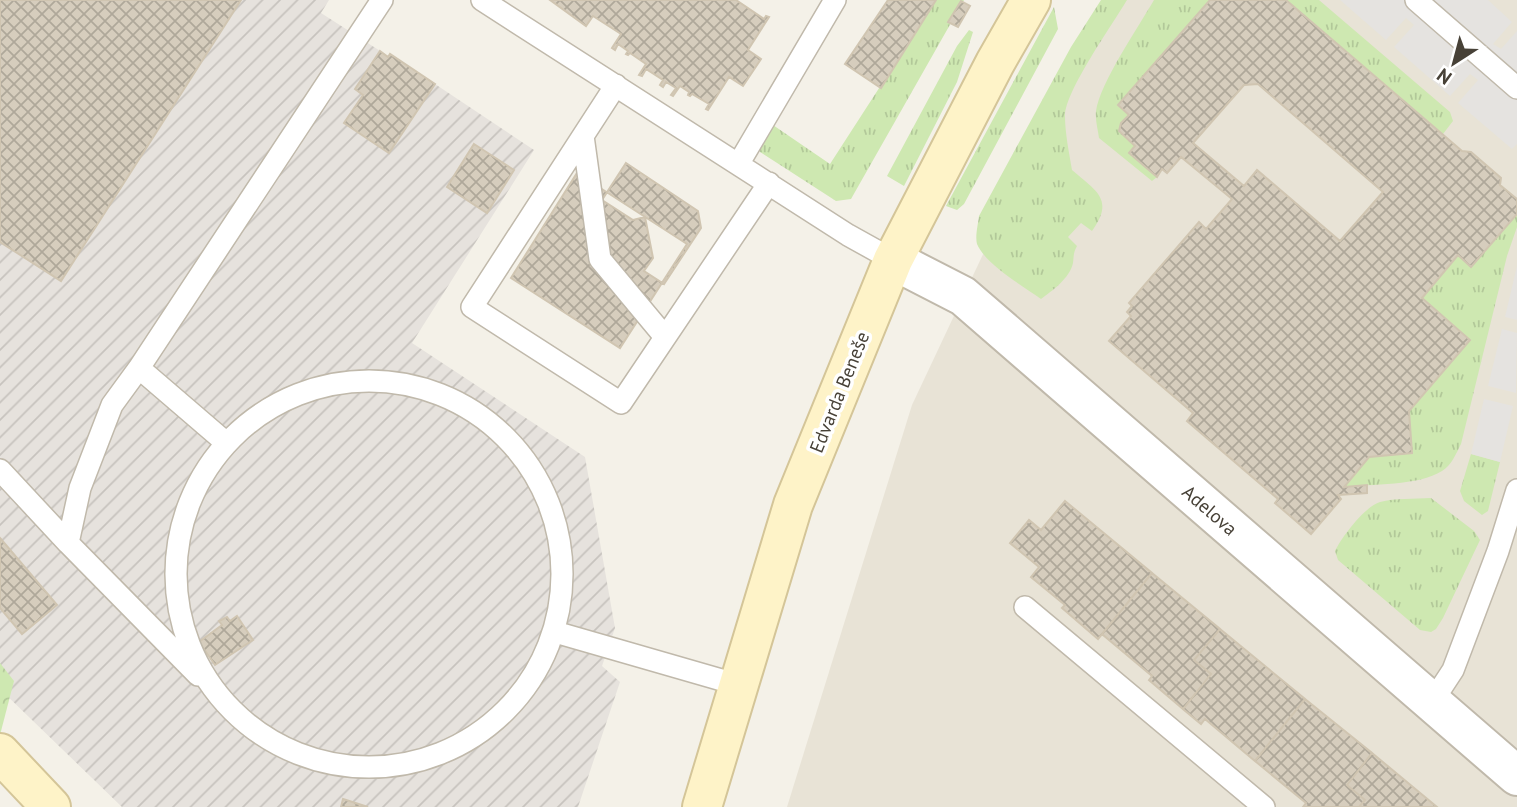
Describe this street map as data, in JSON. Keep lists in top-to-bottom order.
{
  "streets": {
    "street": ["Edvarda Beneše", "Adelova"]
  },
  "crossings": [
    ["Edvarda Beneše", "Adelova"]
  ],
  "north": "bottom left"
}
